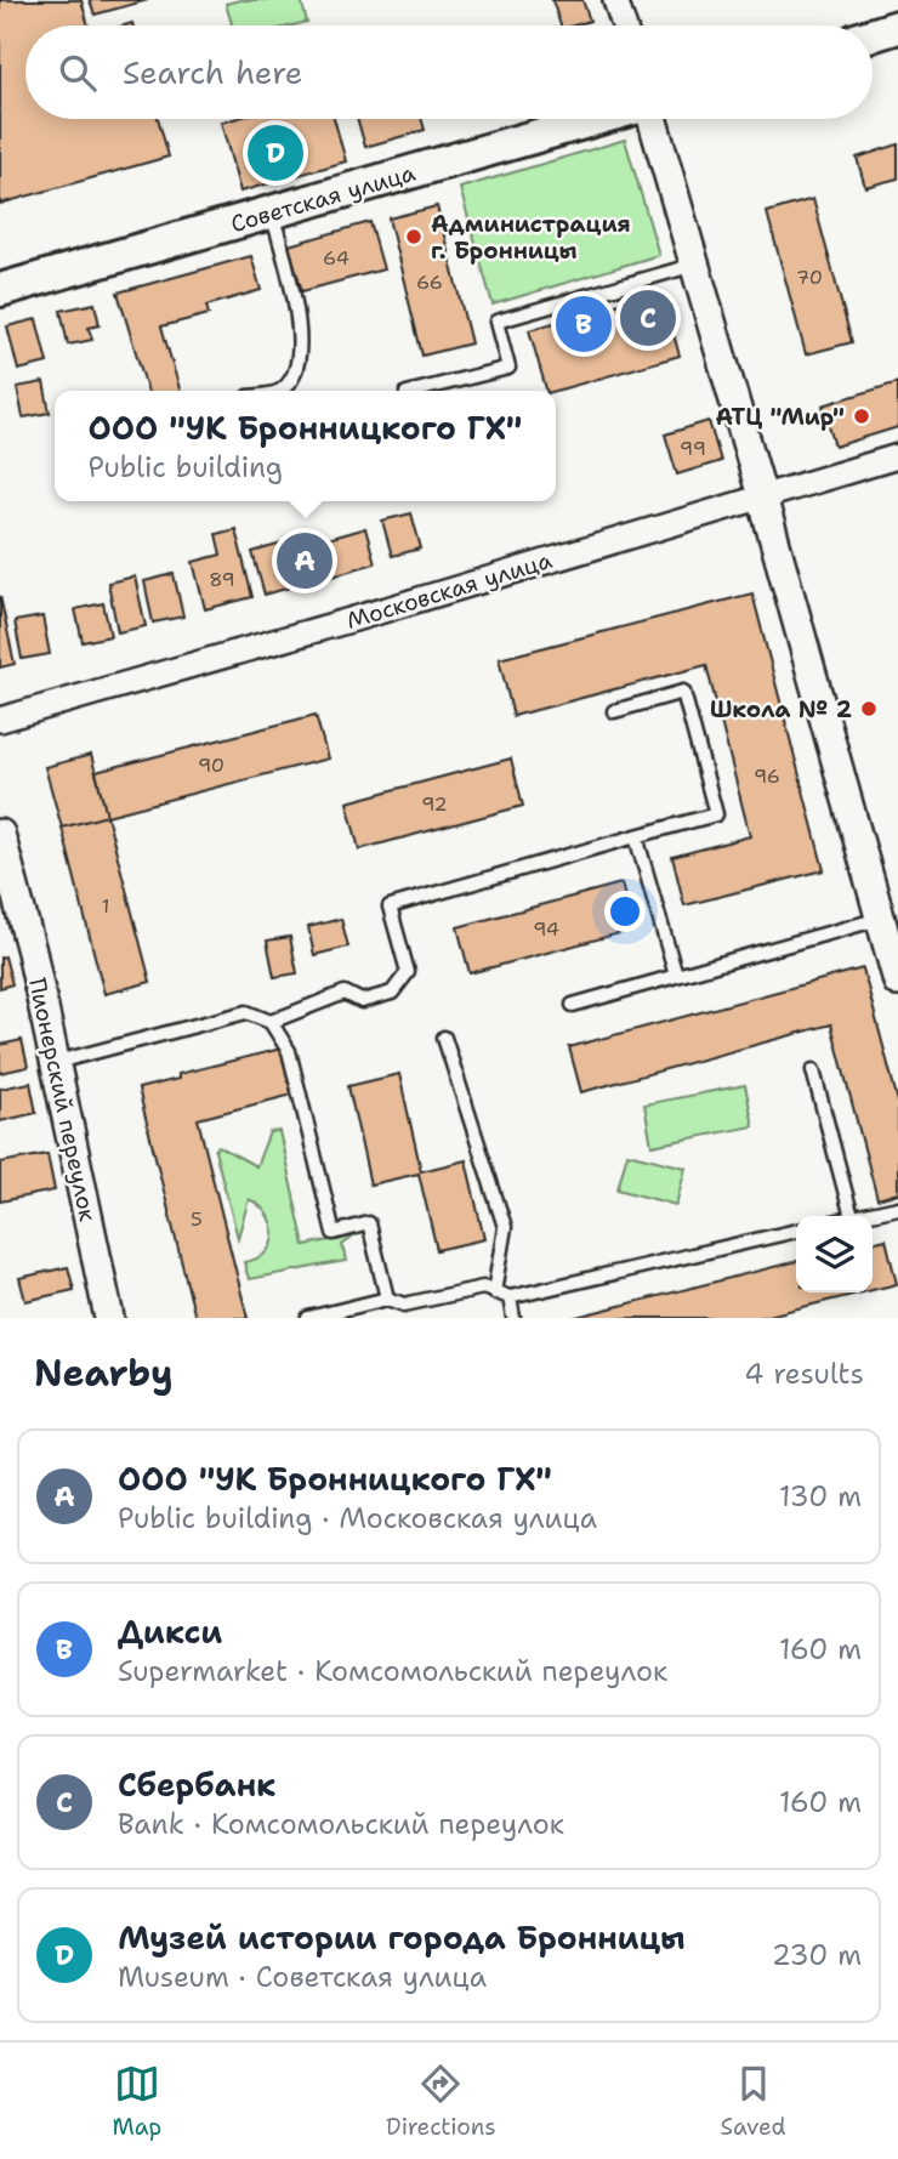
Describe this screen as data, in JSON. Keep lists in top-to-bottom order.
{
  "streets": {
    "main road": ["Советская улица"],
    "street": ["Московская улица", "Пионерский переулок"]
  },
  "places": ["Администрация г. Бронницы", "АТЦ \"Мир\"", "Школа № 2"],
  "house_numbers": [
    "64",
    "70",
    "66",
    "99",
    "89",
    "90",
    "96",
    "92",
    "1",
    "94",
    "5"
  ],
  "page": {
    "search": "Search here",
    "pins": [
      "D",
      "C",
      "B",
      "A"
    ],
    "popup": ["ООО \"УК Бронницкого ГХ\"", "Public building"],
    "heading": ["Nearby", "4 results"],
    "list": [
      {
        "mark": "A",
        "name": "ООО \"УК Бронницкого ГХ\"",
        "note": "Public building · Московская улица",
        "value": "130 m"
      },
      {
        "mark": "B",
        "name": "Дикси",
        "note": "Supermarket · Комсомольский переулок",
        "value": "160 m"
      },
      {
        "mark": "C",
        "name": "Сбербанк",
        "note": "Bank · Комсомольский переулок",
        "value": "160 m"
      },
      {
        "mark": "D",
        "name": "Музей истории города Бронницы",
        "note": "Museum · Советская улица",
        "value": "230 m"
      }
    ],
    "nav": ["Map", "Directions", "Saved"]
  }
}
